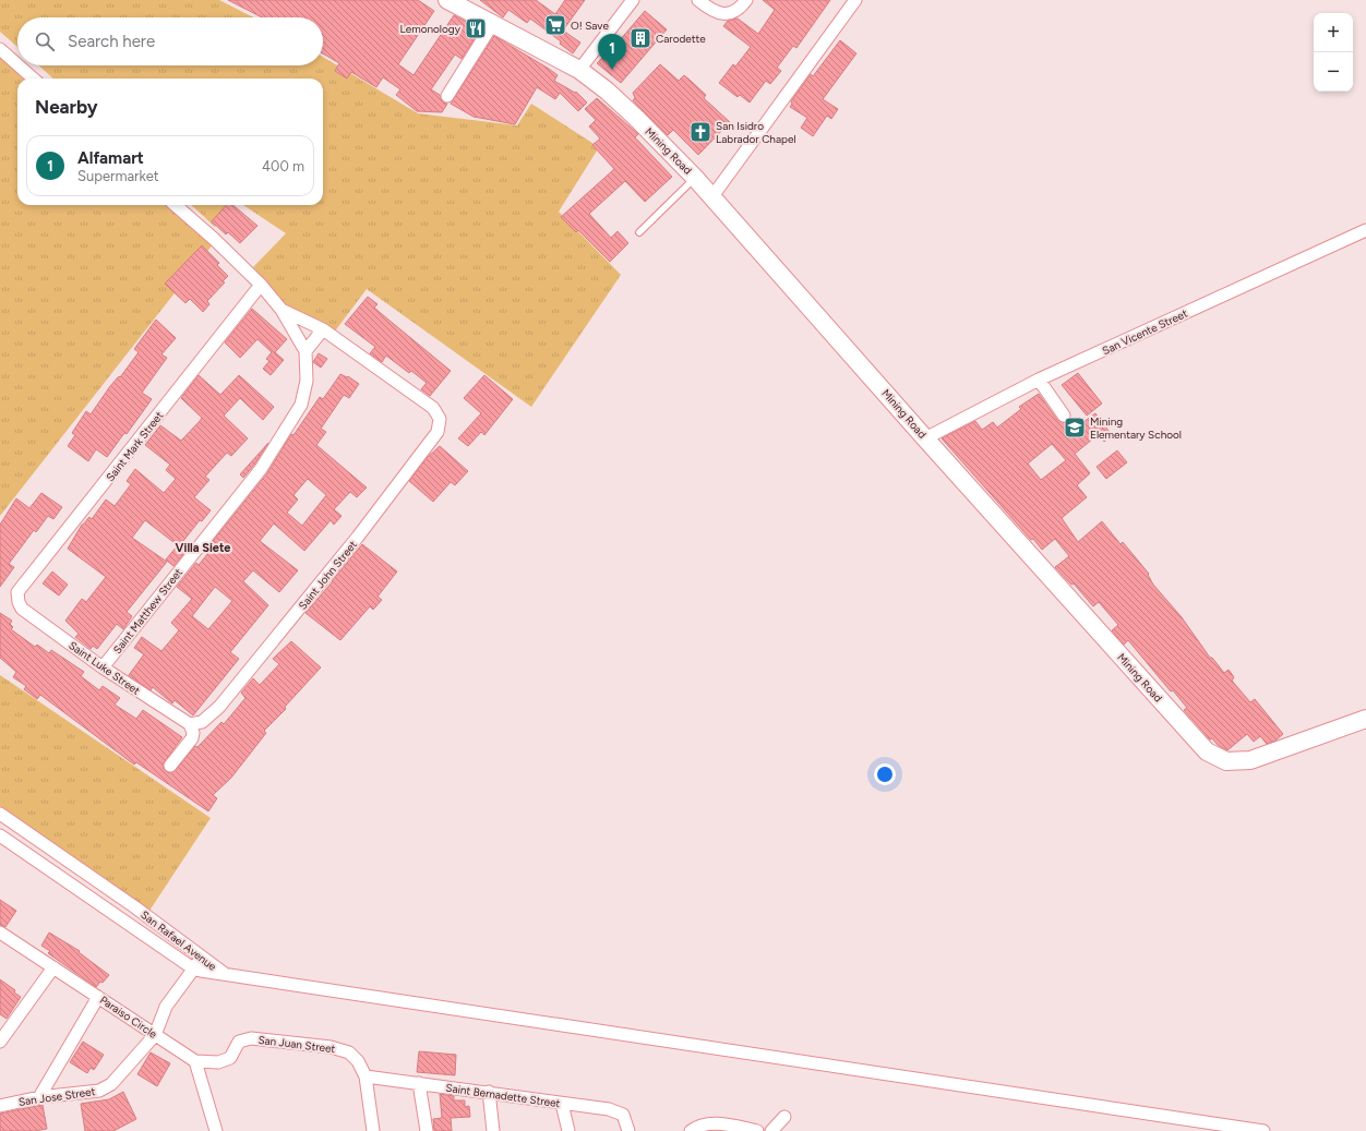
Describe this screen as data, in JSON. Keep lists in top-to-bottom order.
{
  "streets": {
    "street": [
      "Mining Road",
      "San Vicente Street",
      "Saint Mark Street",
      "Saint John Street",
      "Saint Matthew Street",
      "Saint Luke Street",
      "San Rafael Avenue",
      "Paraiso Circle",
      "San Juan Street",
      "Saint Bernadette Street",
      "San Jose Street"
    ]
  },
  "crossings": [
    ["Mining Road", "San Vicente Street"],
    ["Saint Mark Street", "Saint Matthew Street"],
    ["Saint Mark Street", "Saint Luke Street"],
    ["Saint John Street", "Saint Luke Street"],
    ["Saint Matthew Street", "Saint Luke Street"],
    ["San Rafael Avenue", "San Jose Street"],
    ["Paraiso Circle", "San Juan Street"],
    ["Paraiso Circle", "San Jose Street"],
    ["San Juan Street", "Saint Bernadette Street"]
  ],
  "districts": ["Villa Siete"],
  "places": {
    "supermarket": ["O! Save"],
    "restaurant": ["Lemonology"],
    "building": ["Carodette"],
    "church": ["San Isidro Labrador Chapel"],
    "school or university": ["Mining Elementary School"]
  },
  "page": {
    "map_buttons": ["+", "−"],
    "search": "Search here",
    "pins": "1",
    "heading": "Nearby",
    "list": [
      {
        "mark": "1",
        "name": "Alfamart",
        "note": "Supermarket",
        "value": "400 m"
      }
    ]
  }
}
